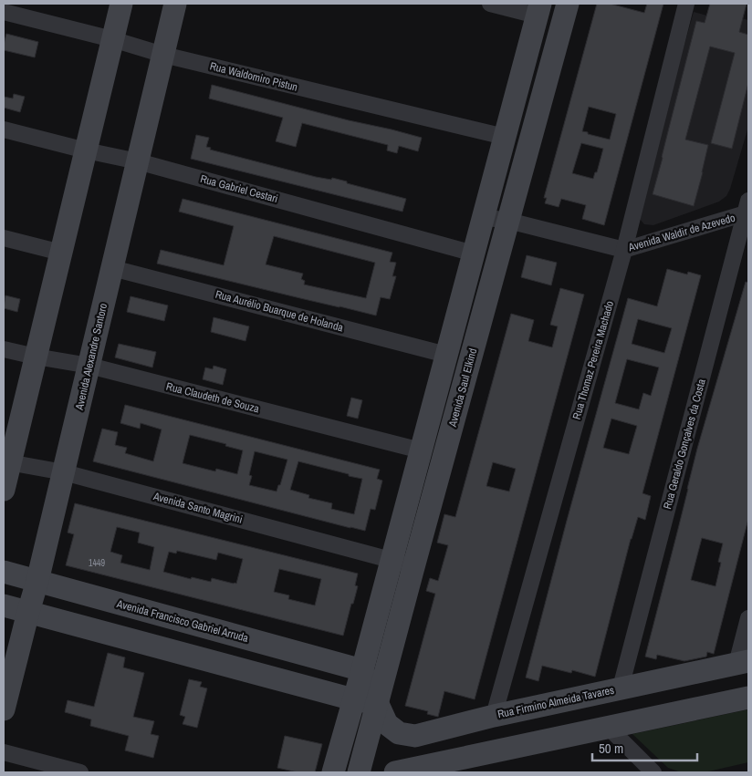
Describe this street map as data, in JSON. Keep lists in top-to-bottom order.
{
  "streets": {
    "main road": [
      "Avenida Alexandre Santoro",
      "Avenida Saul Elkind",
      "Avenida Francisco Gabriel Arruda",
      "Rua Firmino Almeida Tavares"
    ],
    "street": [
      "Rua Waldomiro Pistun",
      "Rua Gabriel Cestari",
      "Avenida Waldir de Azevedo",
      "Rua Aurélio Buarque de Holanda",
      "Rua Thomaz Pereira Machado",
      "Rua Claudeth de Souza",
      "Rua Geraldo Gonçalves da Costa",
      "Avenida Santo Magrini"
    ]
  },
  "crossings": [
    ["Rua Waldomiro Pistun", "Avenida Alexandre Santoro"],
    ["Rua Gabriel Cestari", "Avenida Alexandre Santoro"],
    ["Avenida Waldir de Azevedo", "Rua Thomaz Pereira Machado"],
    ["Avenida Waldir de Azevedo", "Avenida Saul Elkind"],
    ["Avenida Waldir de Azevedo", "Rua Geraldo Gonçalves da Costa"],
    ["Rua Aurélio Buarque de Holanda", "Avenida Alexandre Santoro"],
    ["Avenida Alexandre Santoro", "Rua Claudeth de Souza"],
    ["Avenida Alexandre Santoro", "Avenida Santo Magrini"],
    ["Avenida Alexandre Santoro", "Avenida Francisco Gabriel Arruda"],
    ["Rua Thomaz Pereira Machado", "Rua Firmino Almeida Tavares"],
    ["Avenida Saul Elkind", "Avenida Santo Magrini"],
    ["Avenida Saul Elkind", "Rua Firmino Almeida Tavares"],
    ["Rua Geraldo Gonçalves da Costa", "Rua Firmino Almeida Tavares"],
    ["Avenida Francisco Gabriel Arruda", "Rua Firmino Almeida Tavares"]
  ],
  "house_numbers": ["1449"],
  "scale_bar": "50 m"
}
